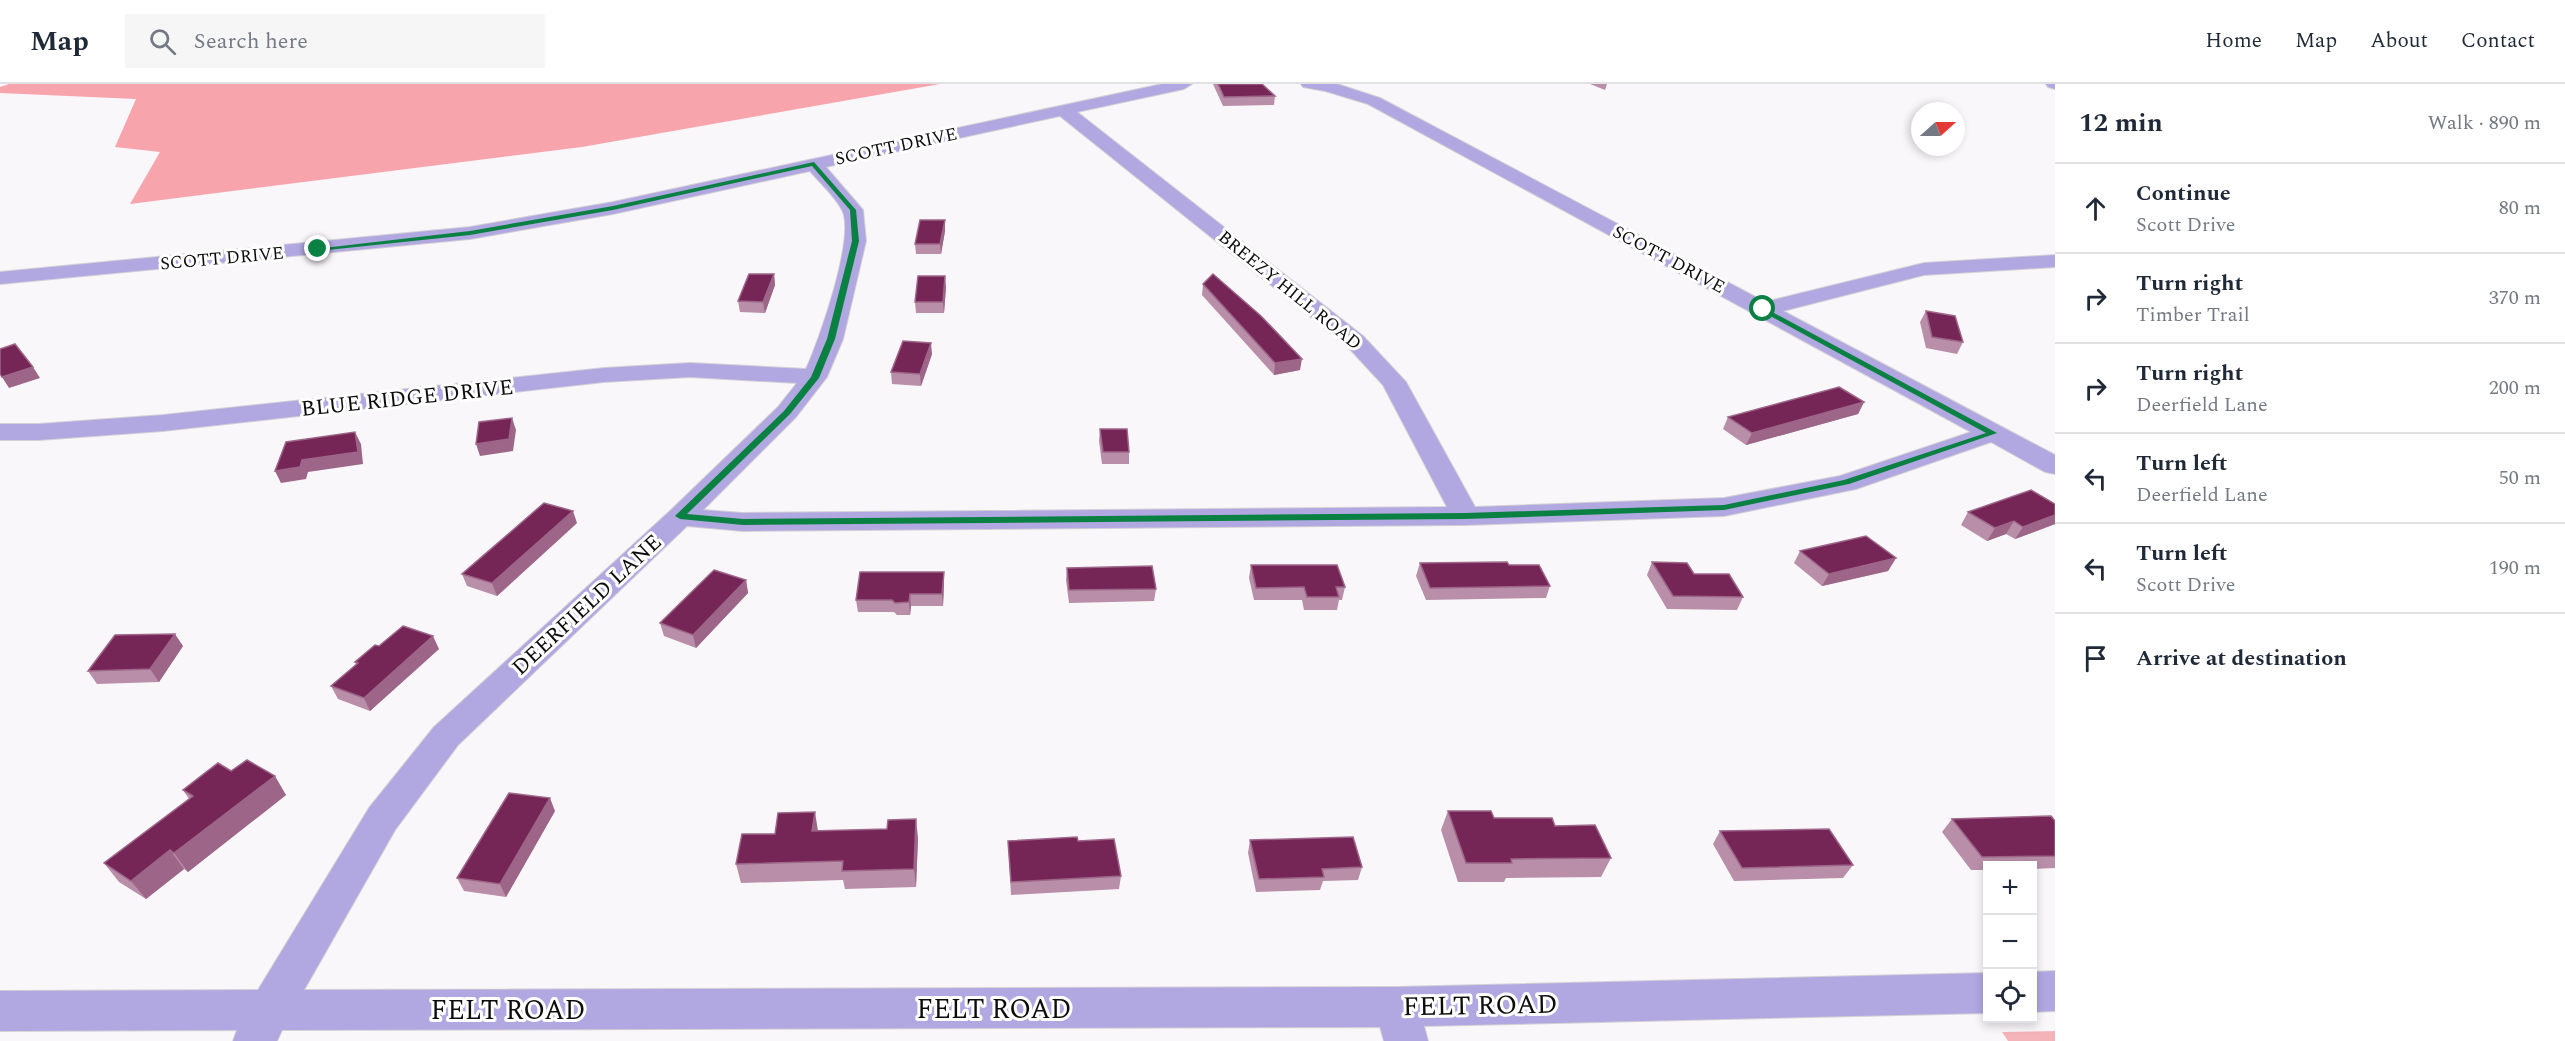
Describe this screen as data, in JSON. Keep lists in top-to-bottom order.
{
  "streets": {
    "street": [
      "SCOTT DRIVE",
      "BREEZY HILL ROAD",
      "BLUE RIDGE DRIVE",
      "DEERFIELD LANE",
      "FELT ROAD"
    ]
  },
  "crossings": [
    ["SCOTT DRIVE", "BREEZY HILL ROAD"],
    ["SCOTT DRIVE", "DEERFIELD LANE"],
    ["BLUE RIDGE DRIVE", "DEERFIELD LANE"],
    ["DEERFIELD LANE", "FELT ROAD"]
  ],
  "north": "right",
  "page": {
    "header": "Map",
    "search": "Search here",
    "nav": [
      "Home",
      "Map",
      "About",
      "Contact"
    ],
    "heading": ["12 min", "Walk · 890 m"],
    "list": [
      ["Continue", "Scott Drive", "80 m"],
      ["Turn right", "Timber Trail", "370 m"],
      ["Turn right", "Deerfield Lane", "200 m"],
      ["Turn left", "Deerfield Lane", "50 m"],
      ["Turn left", "Scott Drive", "190 m"],
      "Arrive at destination"
    ],
    "map_buttons": ["+", "−"]
  }
}
